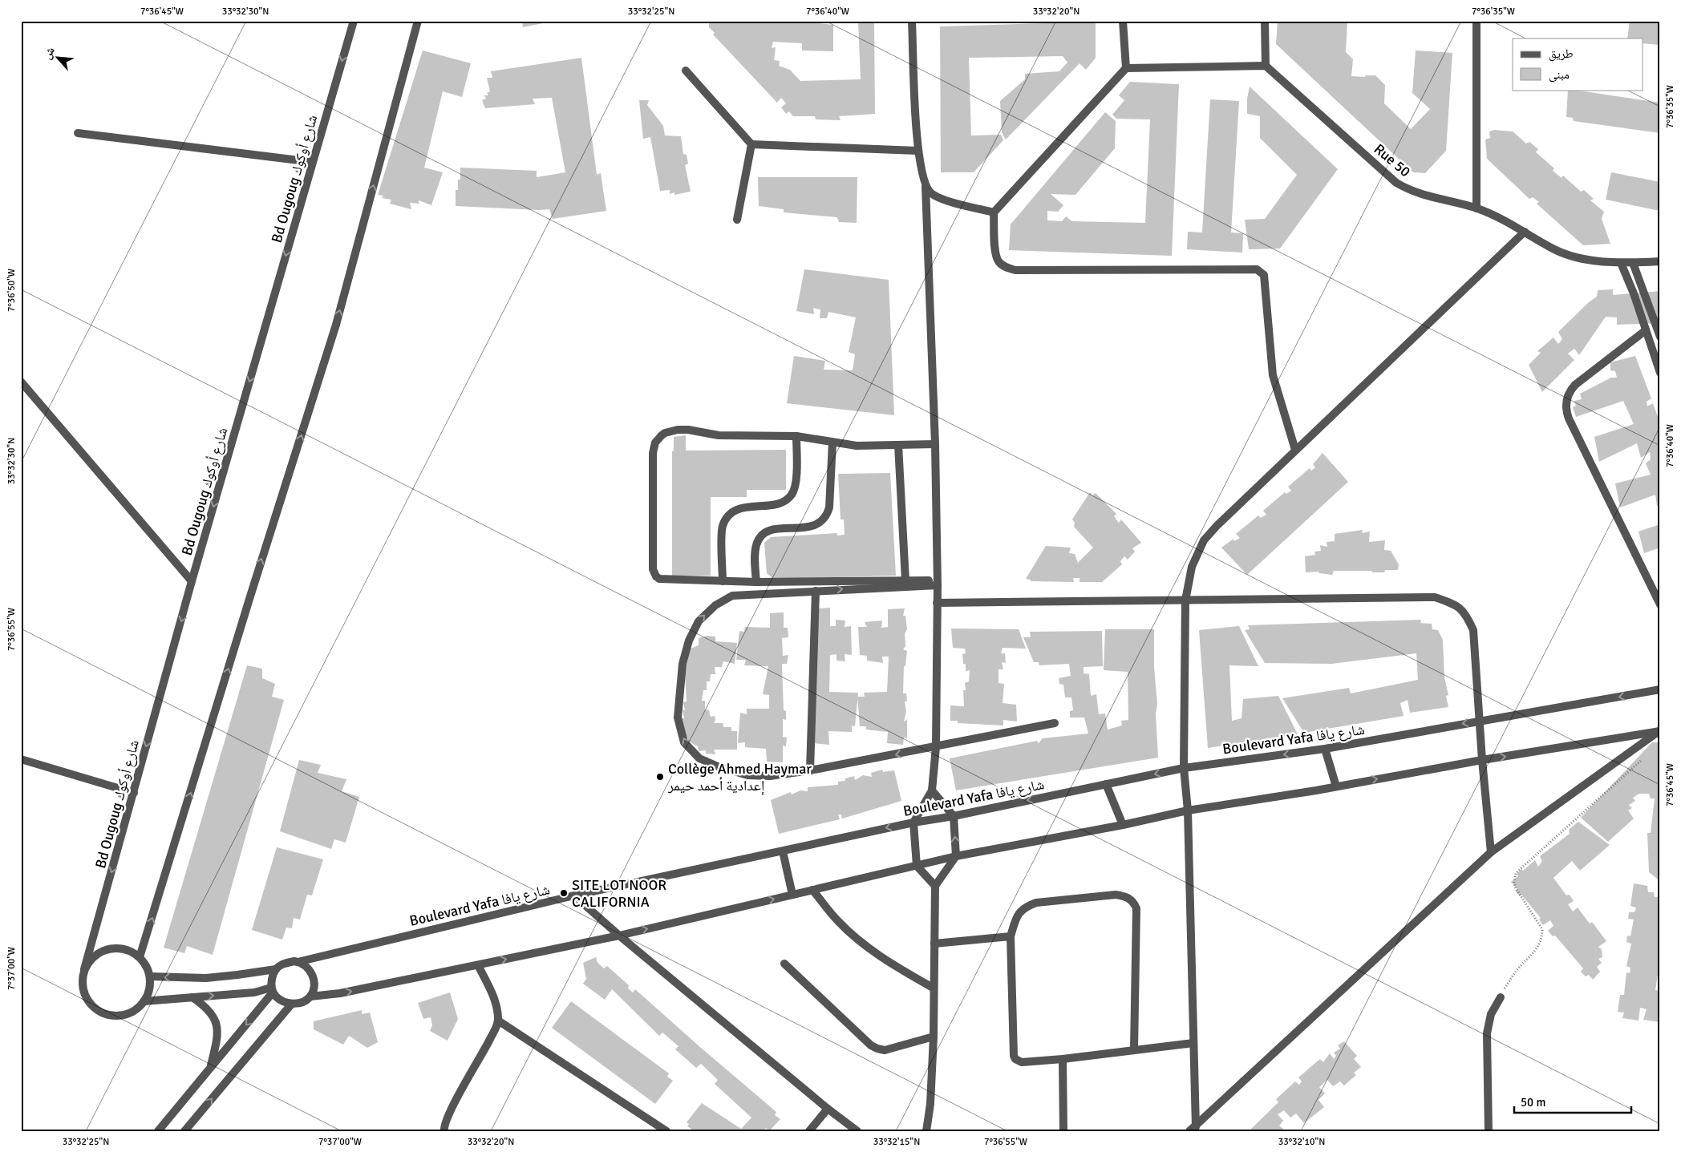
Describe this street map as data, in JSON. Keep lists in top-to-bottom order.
{
  "streets": {
    "street": ["Rue 50", "Bd Ougoug شارع أوكوك", "Boulevard Yafa شارع يافا"]
  },
  "places": ["Collège Ahmed Haymar إعدادية أحمد حيمر", "SITE LOT NOOR CALIFORNIA"],
  "legend": ["طريق", "مبنى"],
  "scale_bar": "50 m",
  "north": "top left",
  "coordinates": [
    "7°36'45\"W",
    "33°32'30\"N",
    "33°32'25\"N",
    "7°36'40\"W",
    "33°32'20\"N",
    "7°36'35\"W",
    "7°36'50\"W",
    "7°36'55\"W",
    "7°37'00\"W",
    "33°32'15\"N",
    "33°32'10\"N"
  ]
}
